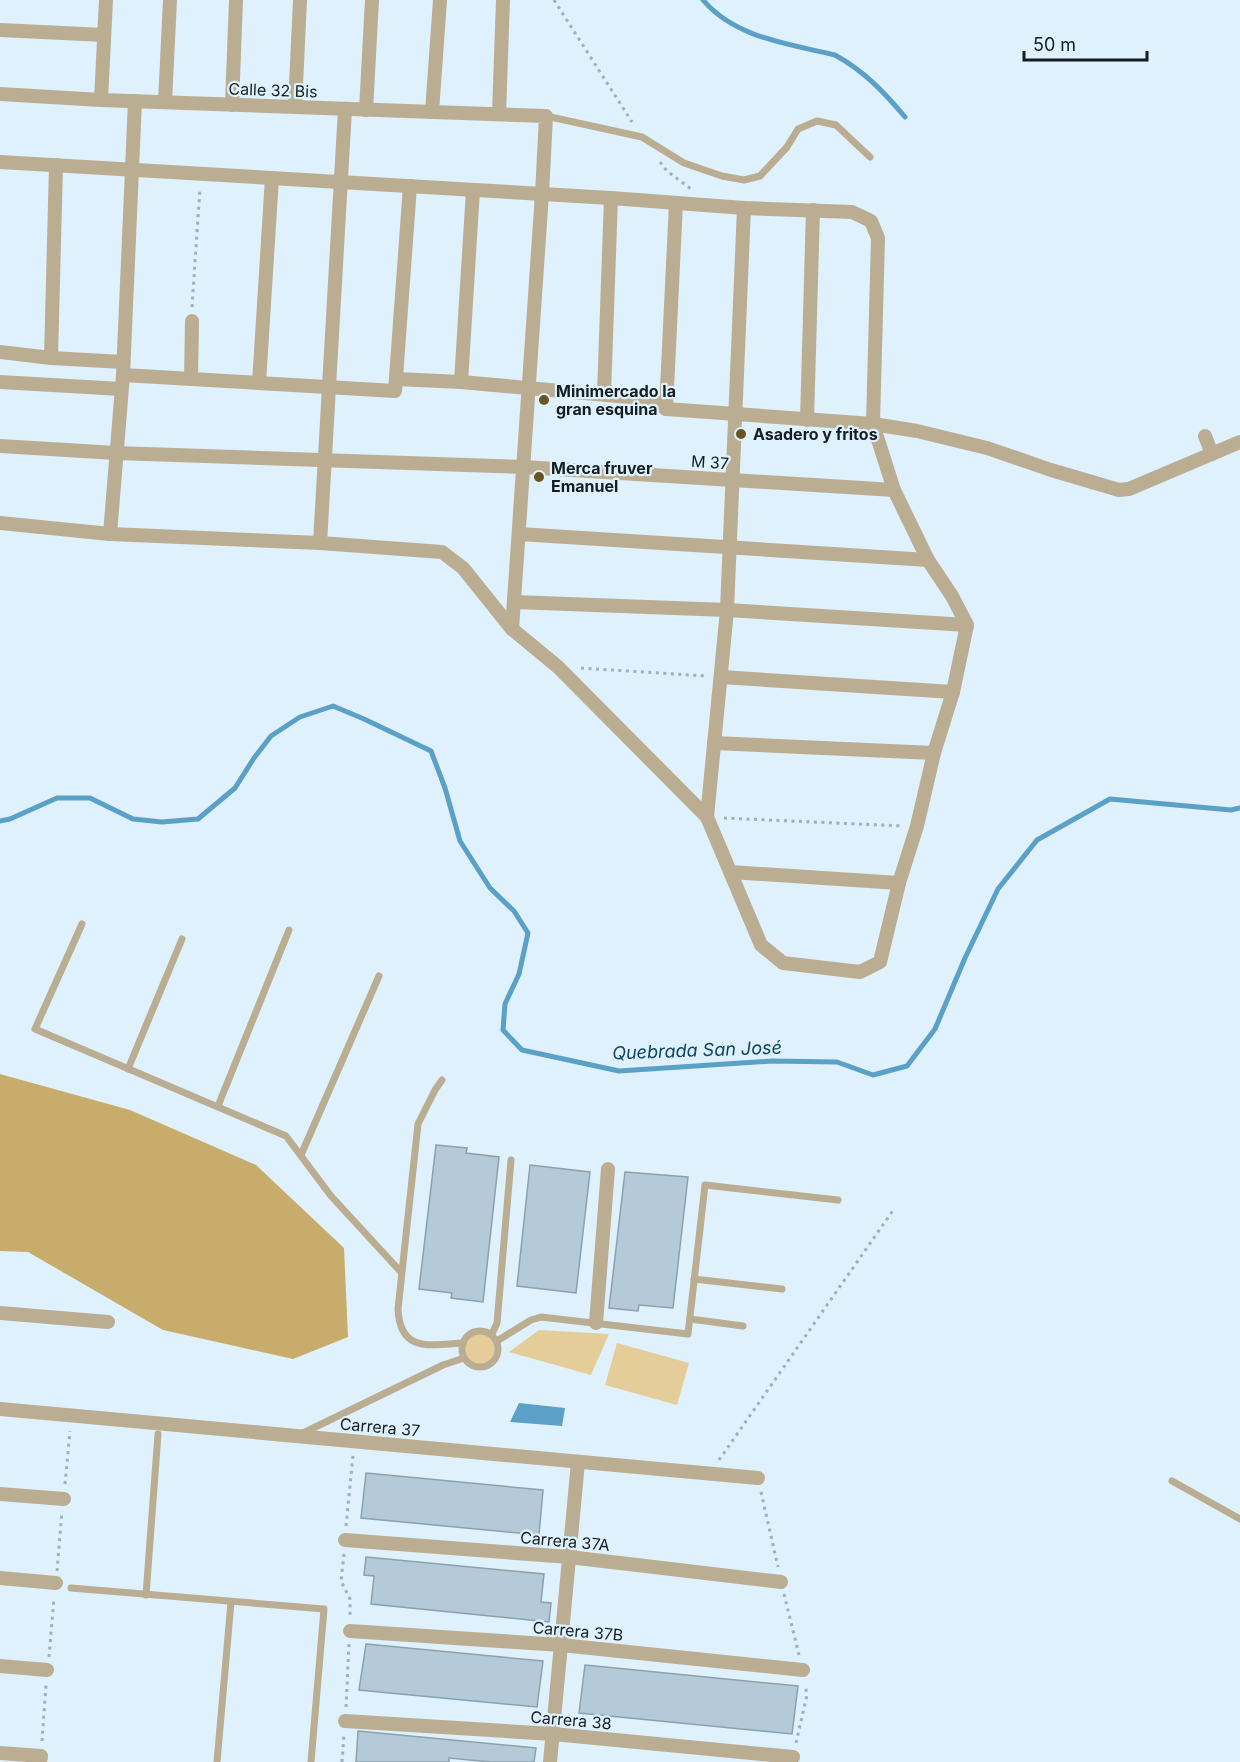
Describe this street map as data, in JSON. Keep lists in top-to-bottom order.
{
  "streets": {
    "street": [
      "Calle 32 Bis",
      "M 37",
      "Carrera 37",
      "Carrera 37A",
      "Carrera 37B",
      "Carrera 38"
    ]
  },
  "water": ["Quebrada San José"],
  "places": ["Minimercado la gran esquina", "Asadero y fritos", "Merca fruver Emanuel"],
  "scale_bar": "50 m"
}
